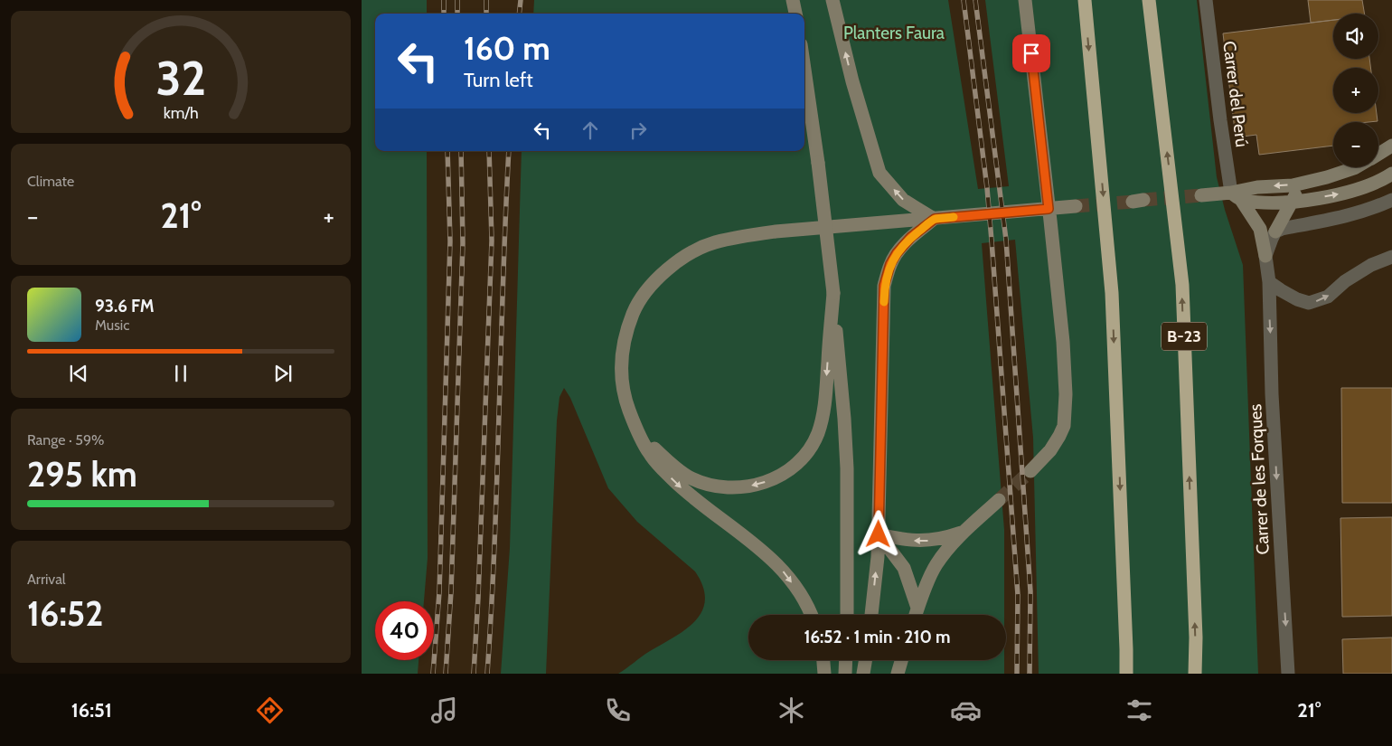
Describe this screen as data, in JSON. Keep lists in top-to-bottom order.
{
  "streets": {
    "highway": ["B-23"],
    "street": ["Carrer del Perú", "Carrer de les Forques"]
  },
  "one_way": ["Carrer de les Forques"],
  "parks": ["Planters Faura"],
  "page": {
    "map_buttons": ["+", "−"],
    "turn": ["160 m", "Turn left"],
    "tile": [
      "Climate",
      ["Range · 59%", "295 km"],
      ["Arrival", "16:52"]
    ],
    "heat": ["−", "21°", "+"],
    "song": ["93.6 FM", "Music"],
    "limit": "40",
    "trip": "16:52 · 1 min · 210 m",
    "tabs": ["16:51", "21°"],
    "gauge": ["32", "km/h"]
  }
}
